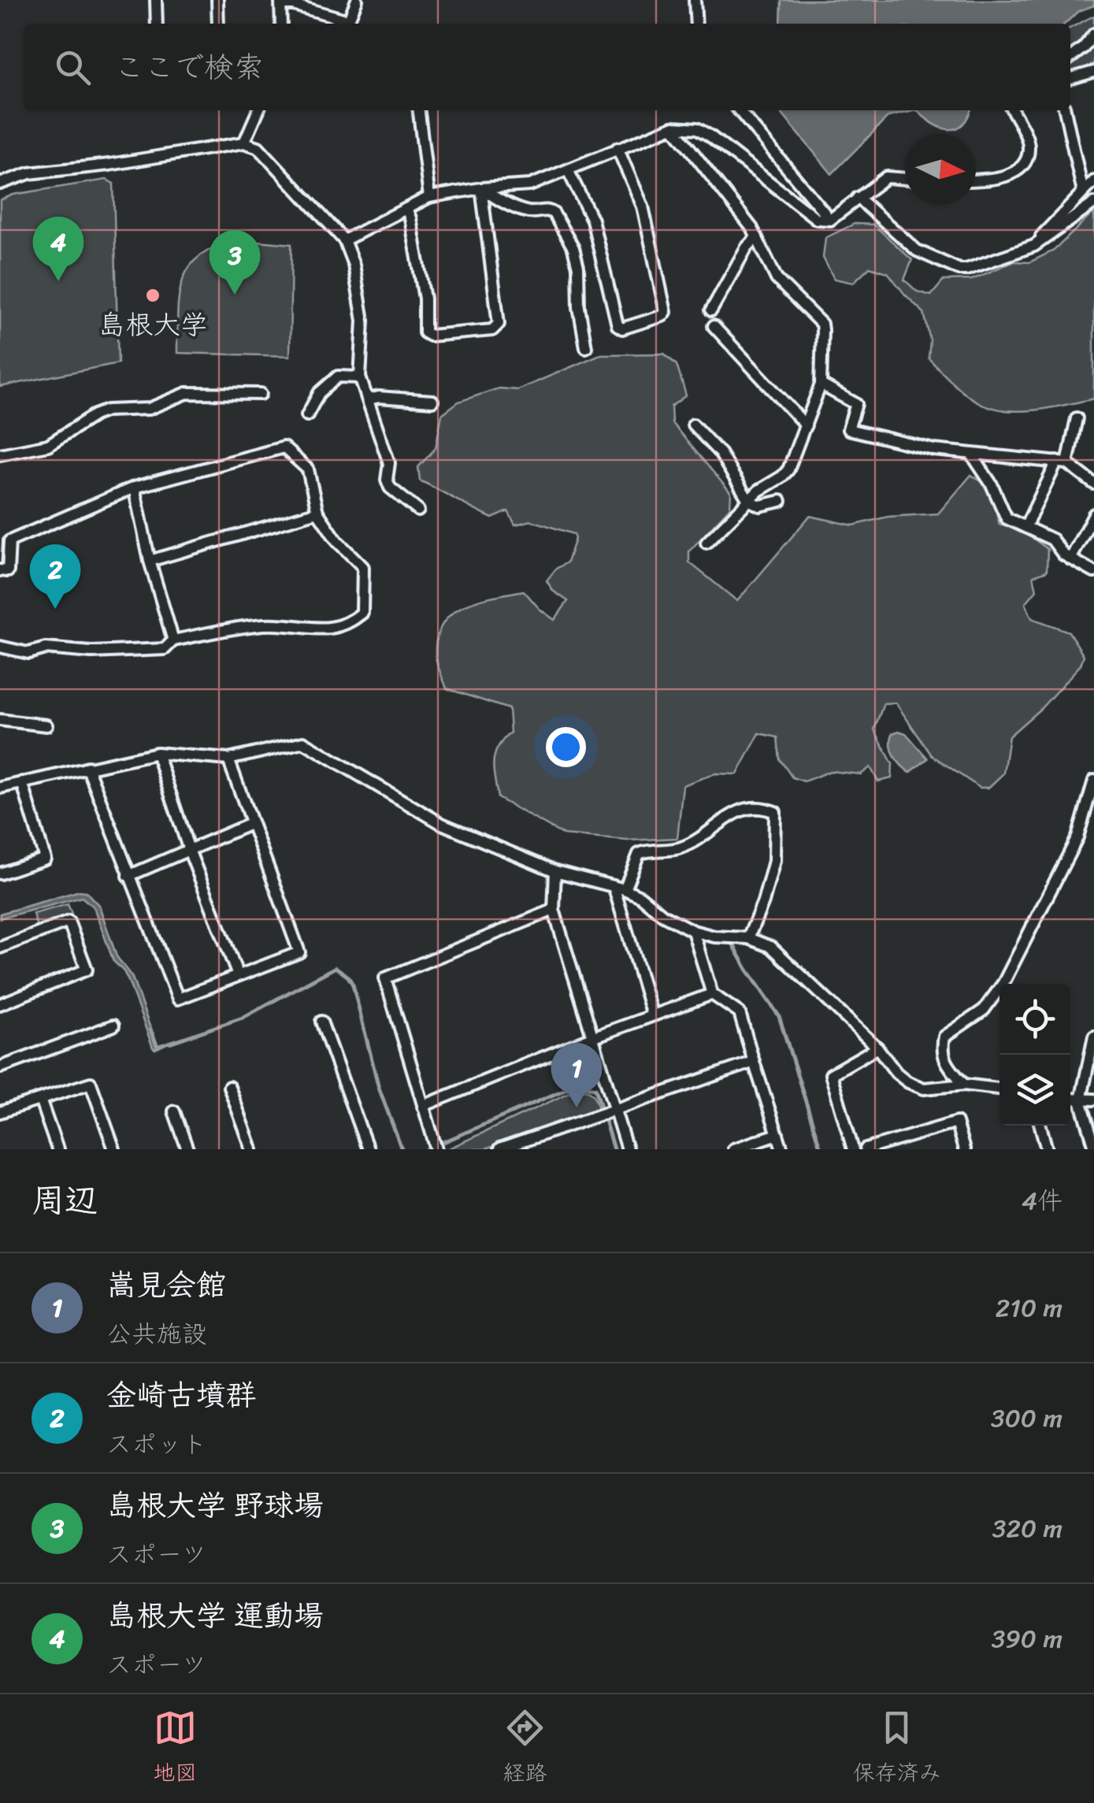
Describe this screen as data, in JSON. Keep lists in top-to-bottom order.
{
  "places": ["島根大学"],
  "north": "right",
  "page": {
    "search": "ここで検索",
    "pins": [
      "4",
      "3",
      "2",
      "1"
    ],
    "heading": ["周辺", "4件"],
    "list": [
      {
        "mark": "1",
        "name": "嵩見会館",
        "note": "公共施設",
        "value": "210 m"
      },
      {
        "mark": "2",
        "name": "金崎古墳群",
        "note": "スポット",
        "value": "300 m"
      },
      {
        "mark": "3",
        "name": "島根大学 野球場",
        "note": "スポーツ",
        "value": "320 m"
      },
      {
        "mark": "4",
        "name": "島根大学 運動場",
        "note": "スポーツ",
        "value": "390 m"
      }
    ],
    "nav": ["地図", "経路", "保存済み"]
  }
}
